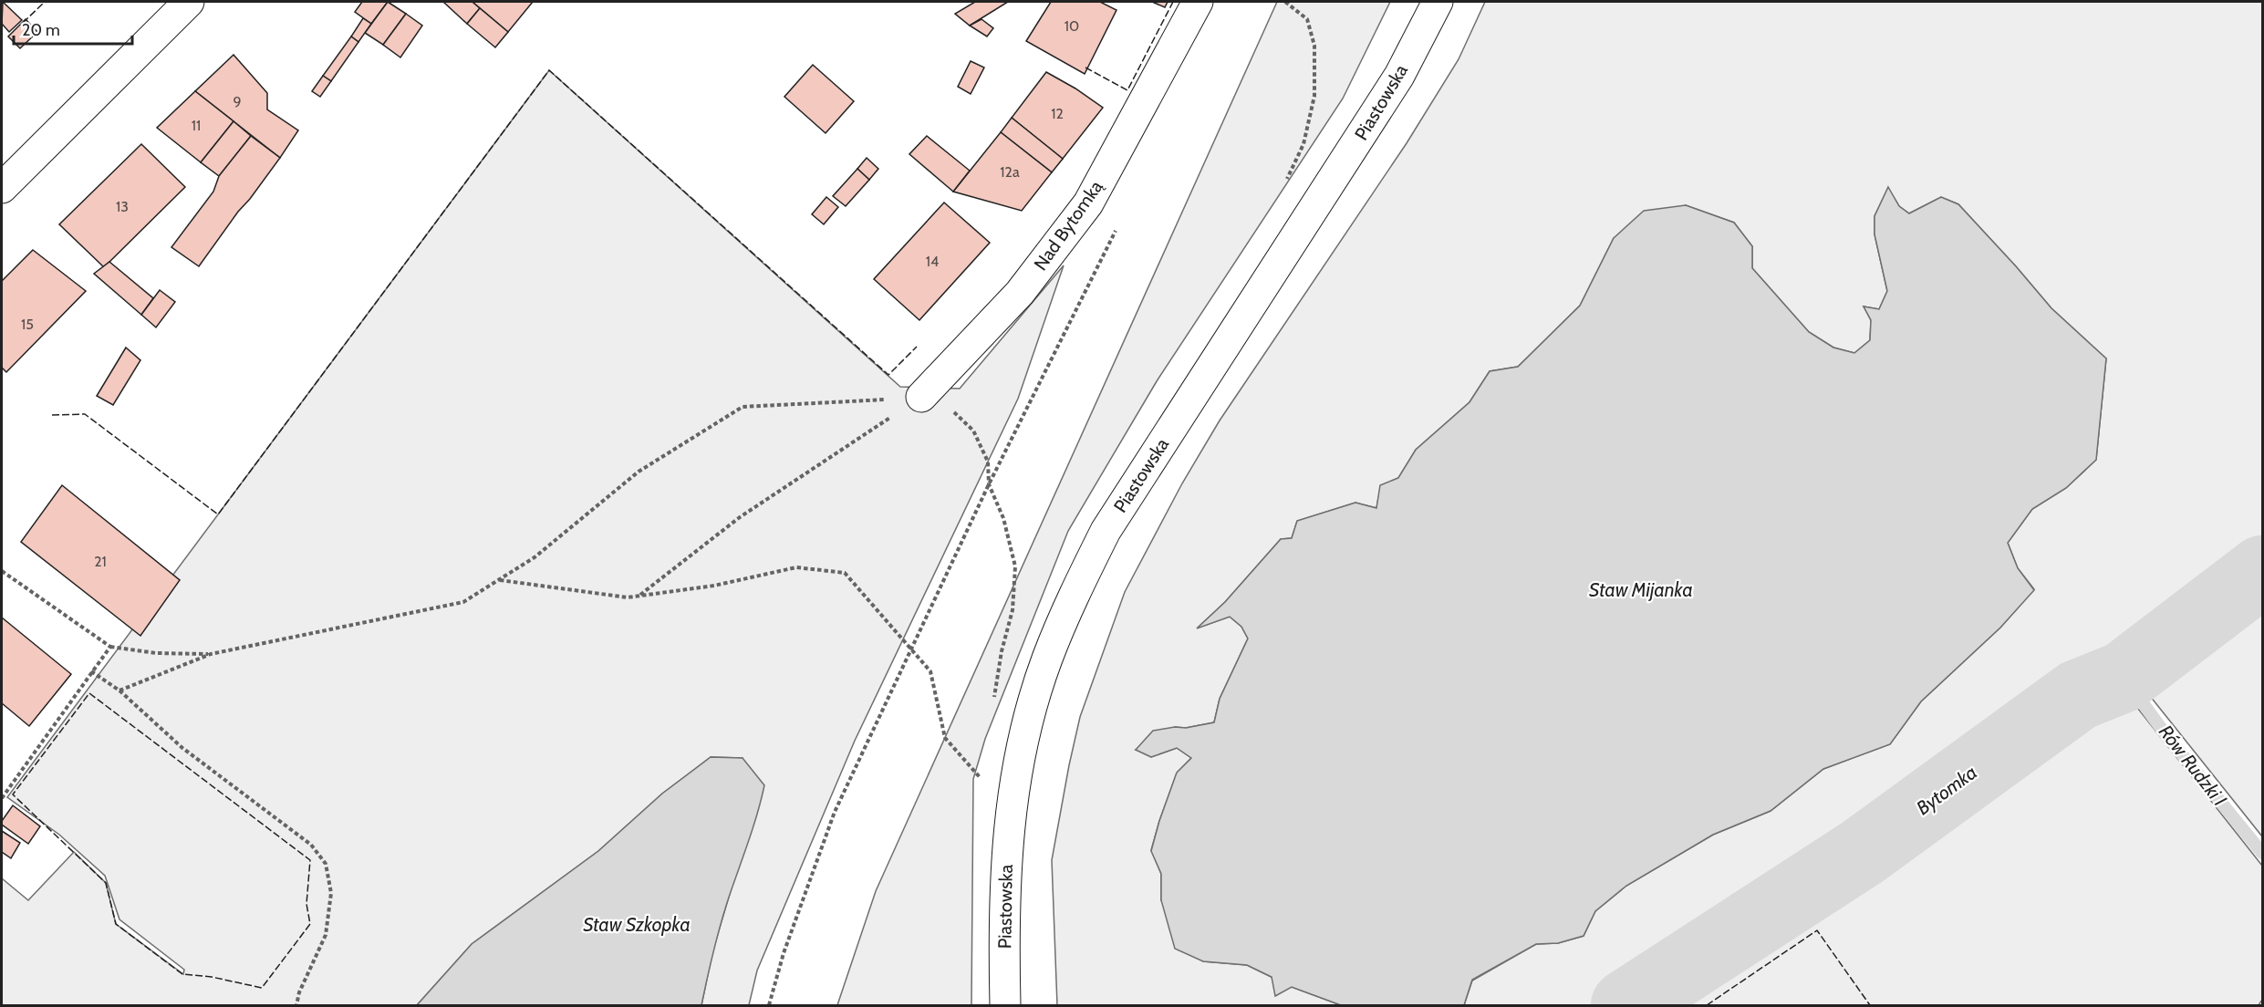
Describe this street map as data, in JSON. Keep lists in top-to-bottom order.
{
  "streets": {
    "street": ["Piastowska", "Nad Bytomką"]
  },
  "water": [
    "Staw Mijanka",
    "Rów Rudzki I",
    "Bytomka",
    "Staw Szkopka"
  ],
  "house_numbers": [
    "10",
    "9",
    "12",
    "11",
    "12a",
    "13",
    "14",
    "15",
    "21"
  ],
  "scale_bar": "20 m"
}
